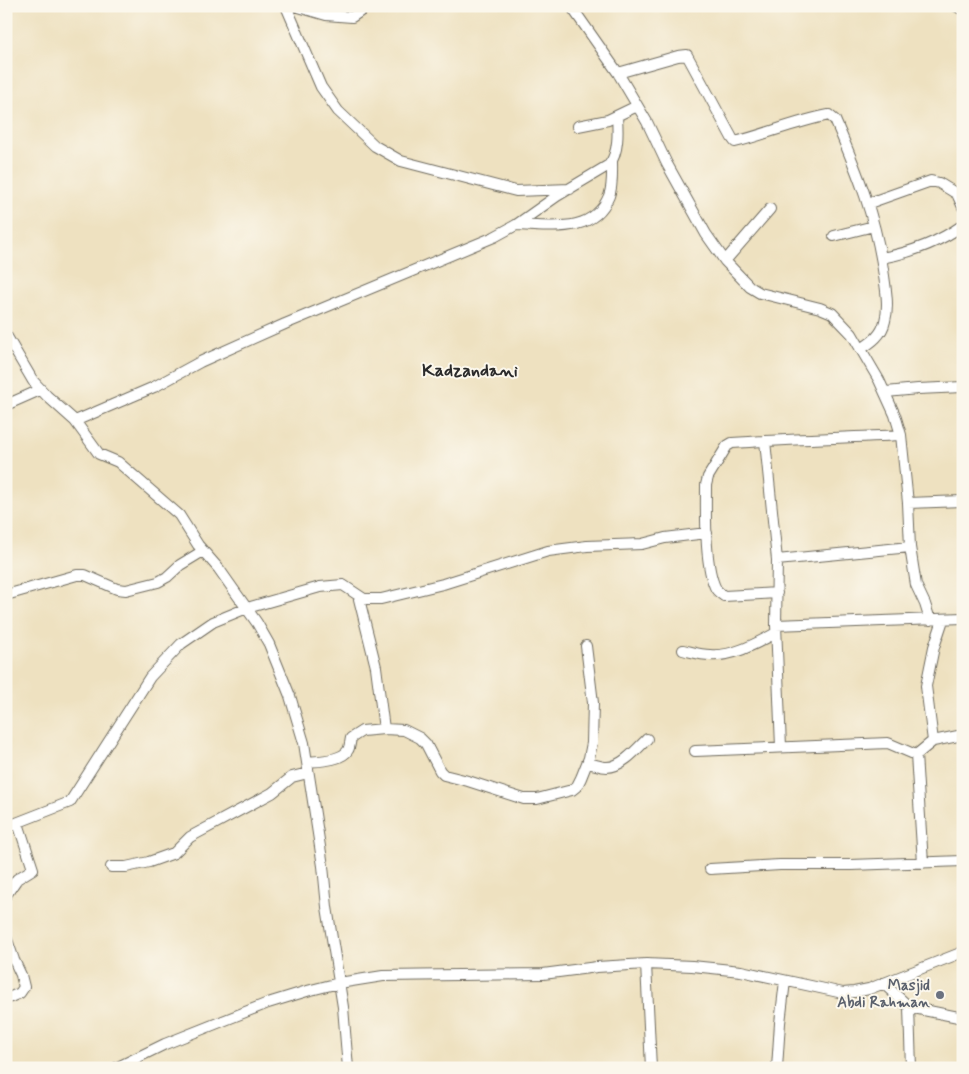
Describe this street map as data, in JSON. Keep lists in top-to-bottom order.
{
  "districts": ["Kadzandani"],
  "places": ["Masjid Abdi Rahman"]
}
